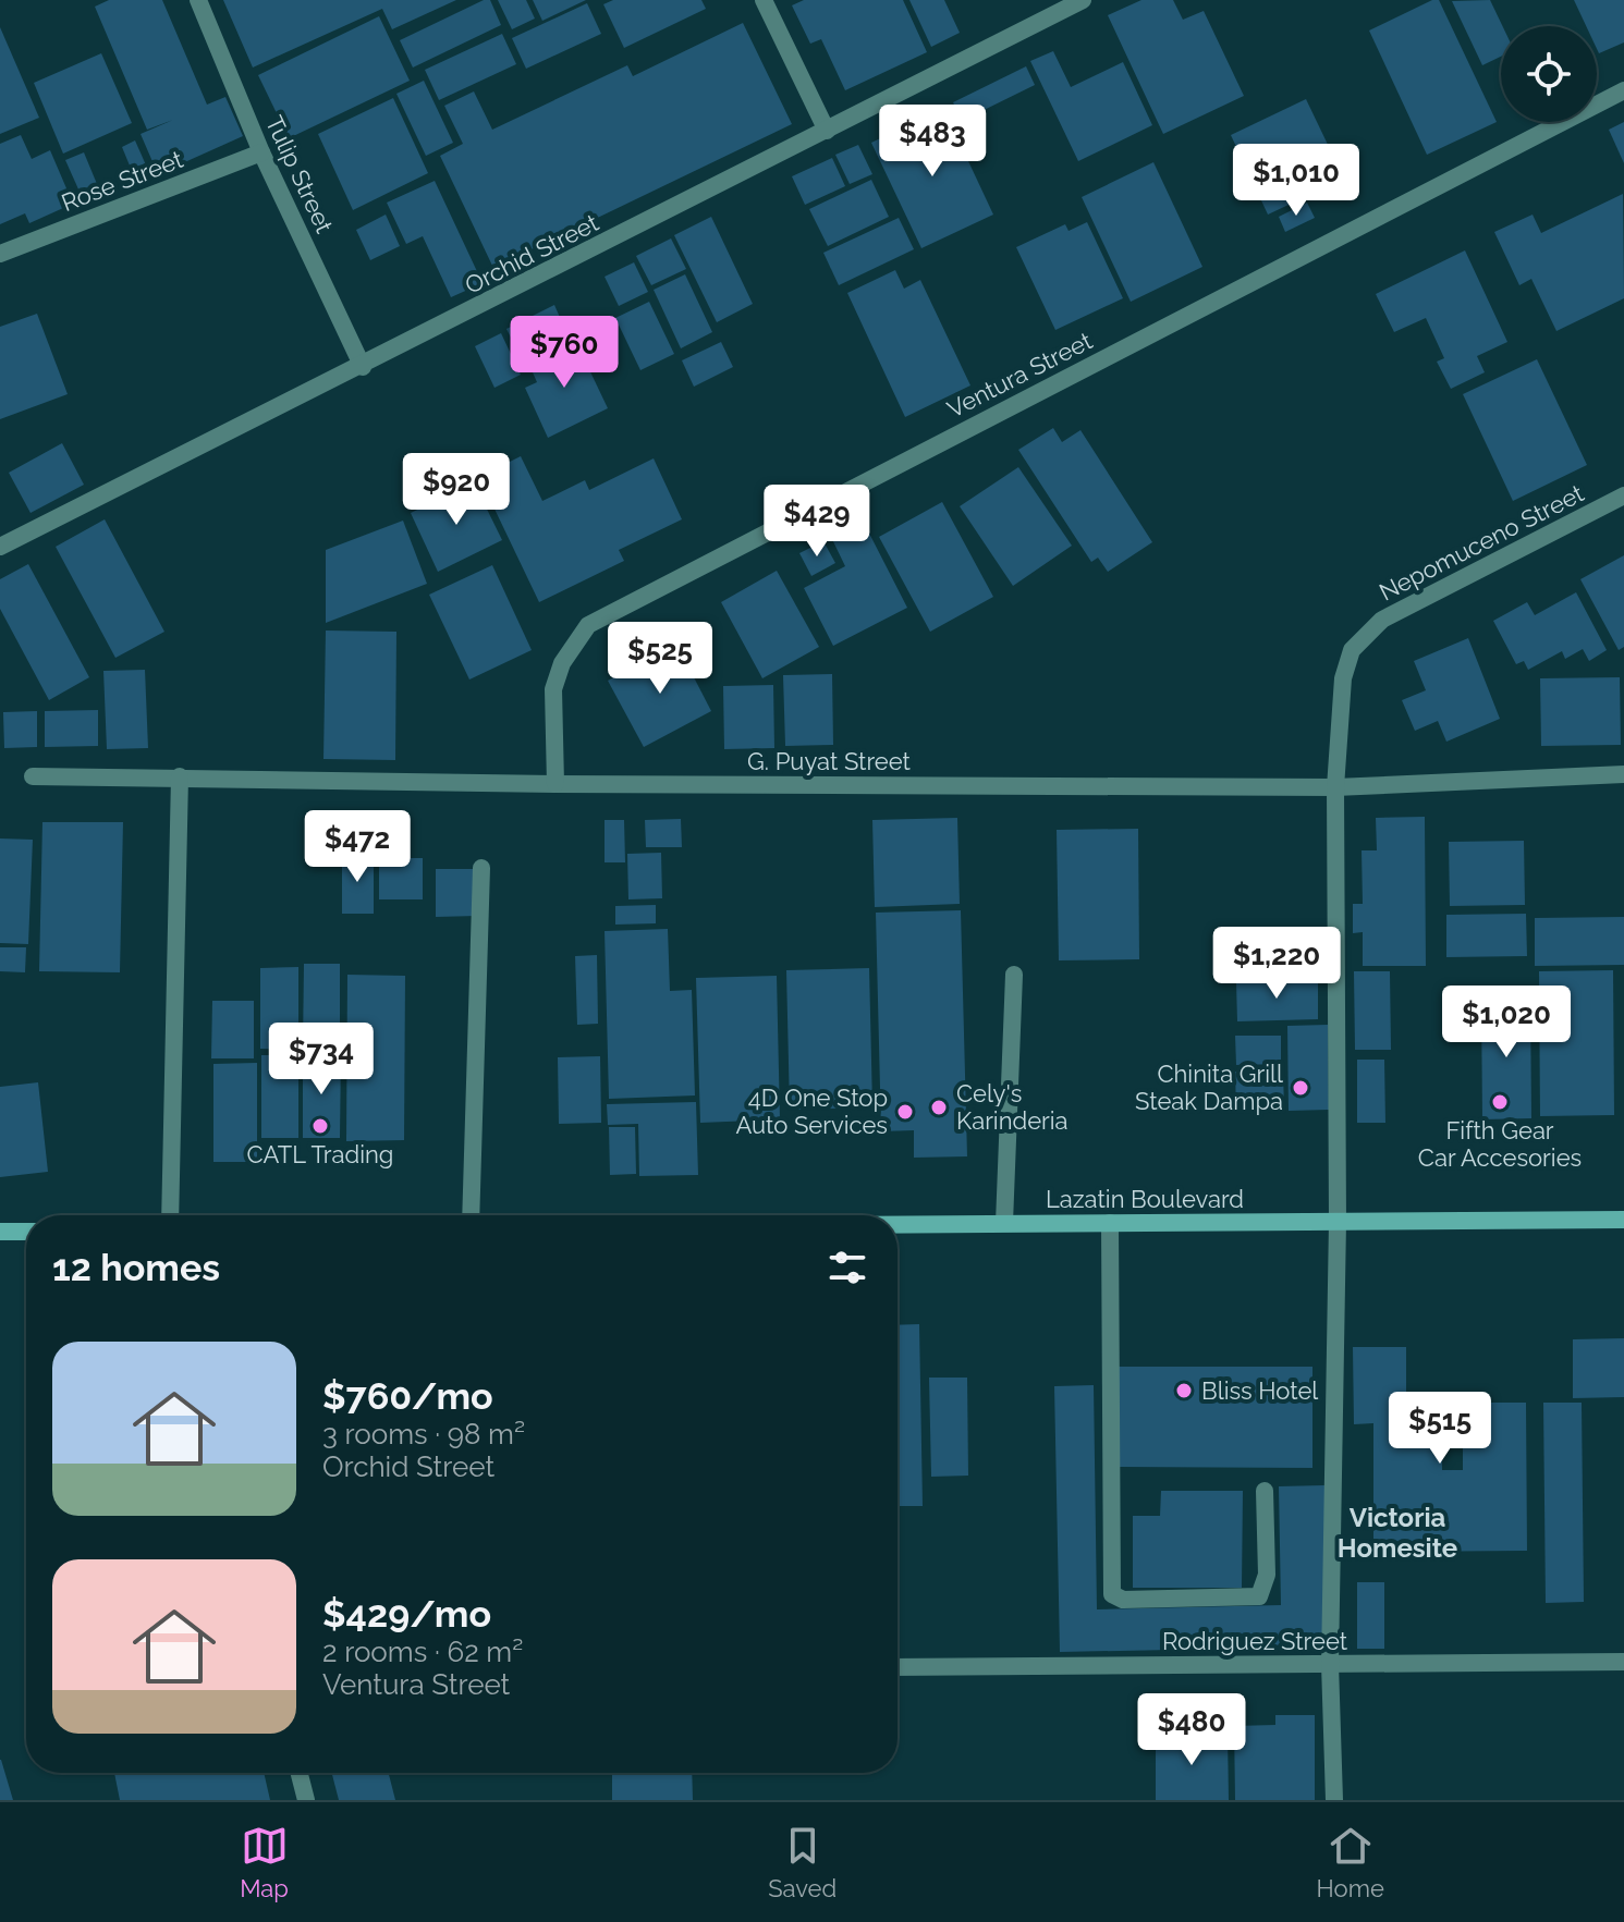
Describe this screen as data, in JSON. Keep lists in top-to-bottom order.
{
  "streets": {
    "main road": ["Lazatin Boulevard"],
    "street": [
      "Tulip Street",
      "Rose Street",
      "Orchid Street",
      "Ventura Street",
      "Nepomuceno Street",
      "G. Puyat Street",
      "Rodriguez Street"
    ]
  },
  "crossings": [
    ["Tulip Street", "Rose Street"],
    ["Tulip Street", "Orchid Street"],
    ["Ventura Street", "G. Puyat Street"],
    ["Nepomuceno Street", "G. Puyat Street"],
    ["Nepomuceno Street", "Lazatin Boulevard"],
    ["Nepomuceno Street", "Rodriguez Street"]
  ],
  "districts": ["Victoria Homesite"],
  "places": [
    "Chinita Grill Steak Dampa",
    "Fifth Gear Car Accesories",
    "Cely's Karinderia",
    "4D One Stop Auto Services",
    "CATL Trading",
    "Bliss Hotel"
  ],
  "page": {
    "price": [
      "$483",
      "$1,010",
      "$760",
      "$920",
      "$429",
      "$525",
      "$472",
      "$1,220",
      "$1,020",
      "$734",
      "$515",
      "$480"
    ],
    "heading": "12 homes",
    "list": [
      {
        "name": "$760/mo",
        "note": "3 rooms · 98 m² · Orchid Street"
      },
      {
        "name": "$429/mo",
        "note": "2 rooms · 62 m² · Ventura Street"
      }
    ],
    "tabs": ["Map", "Saved", "Home"]
  }
}
